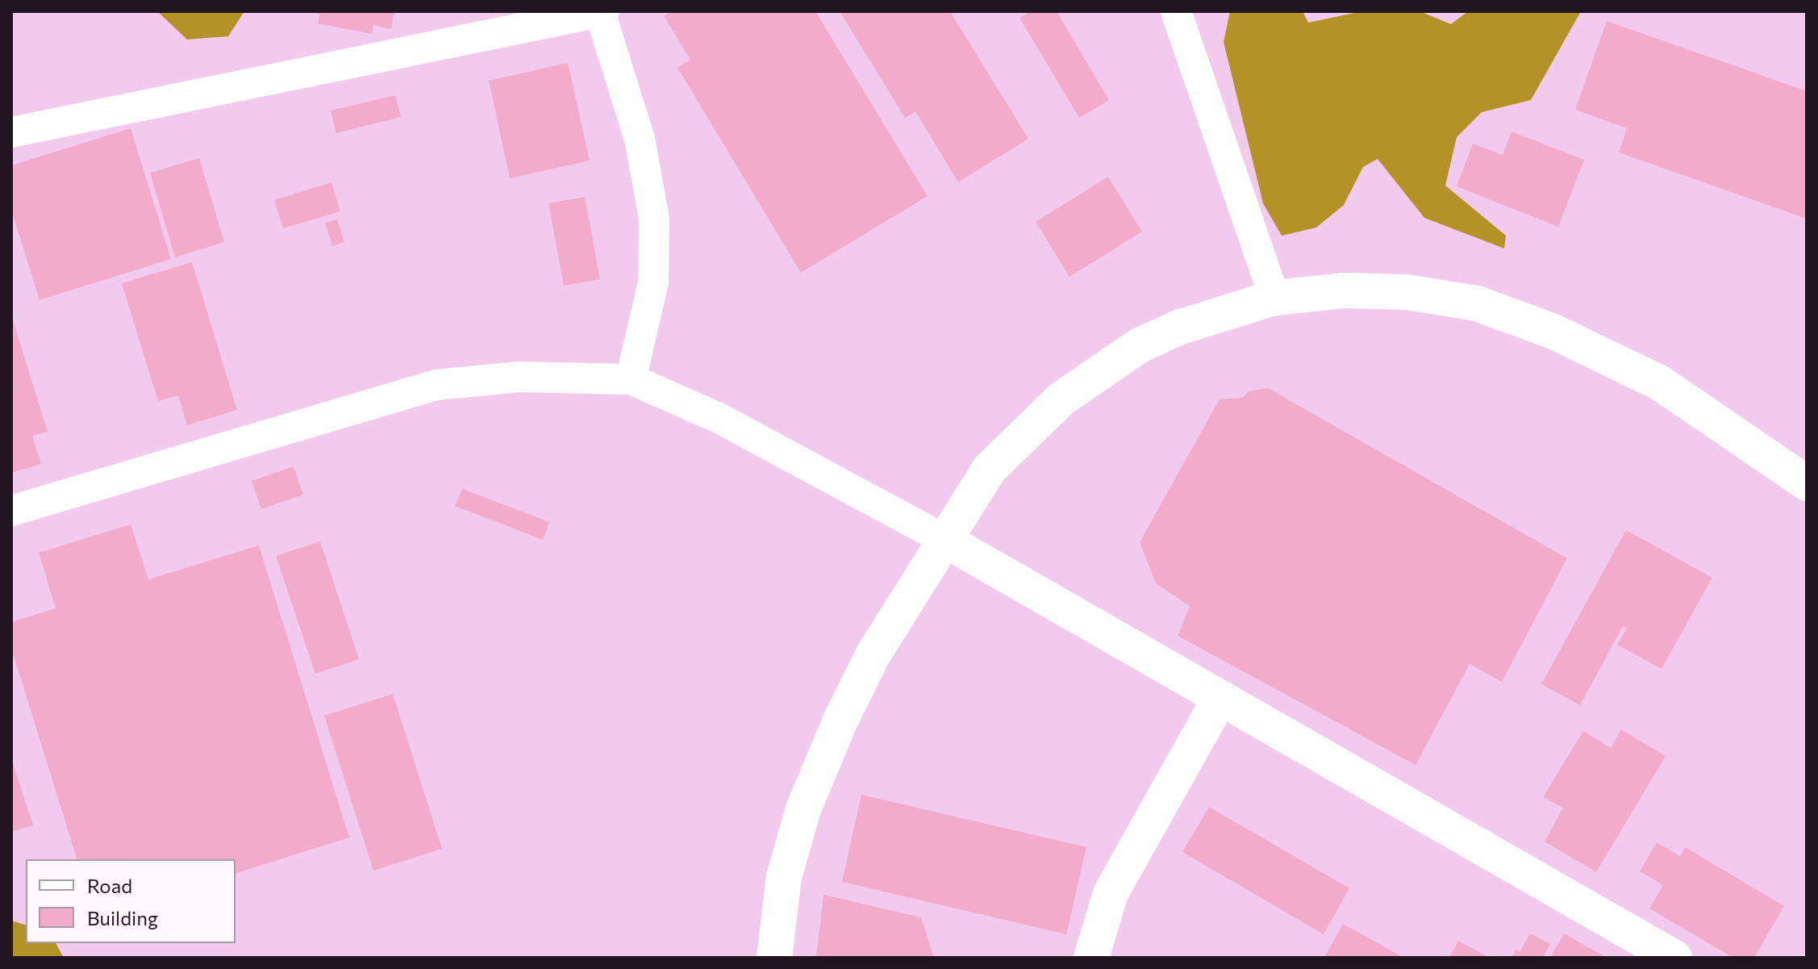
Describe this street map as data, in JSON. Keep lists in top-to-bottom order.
{
  "legend": ["Road", "Building"]
}
